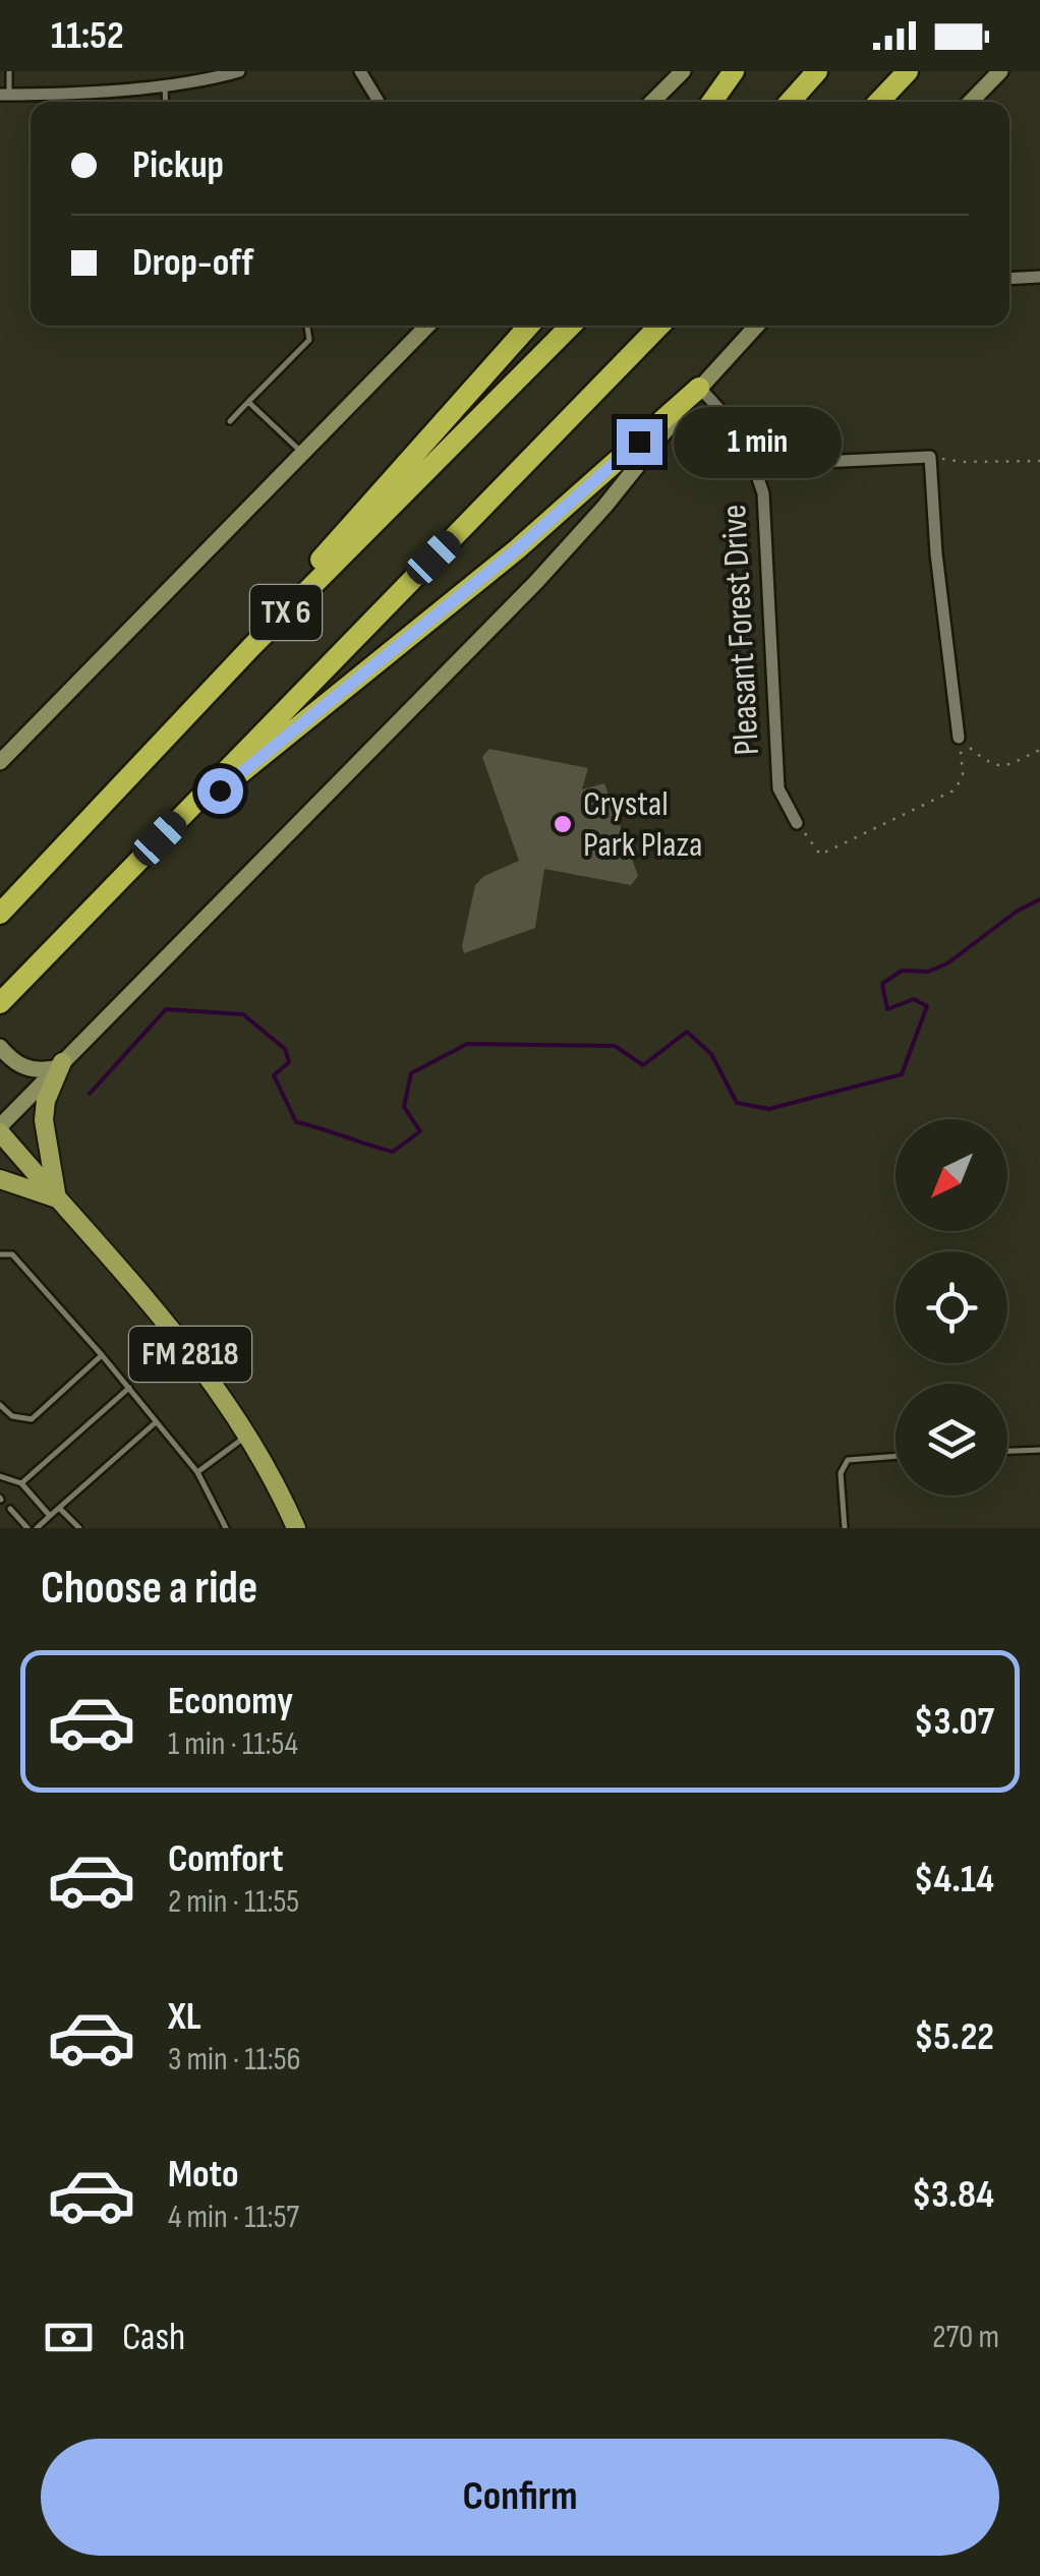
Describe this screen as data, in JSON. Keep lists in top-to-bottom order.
{
  "streets": {
    "highway": ["TX 6"],
    "main road": ["FM 2818"],
    "street": ["Pleasant Forest Drive"]
  },
  "places": ["Crystal Park Plaza"],
  "north": "bottom left",
  "page": {
    "status": "11:52",
    "banner": ["Pickup", "Drop-off"],
    "bubble": "1 min",
    "heading": "Choose a ride",
    "list": [
      {
        "name": "Economy",
        "note": "1 min · 11:54",
        "value": "$3.07"
      },
      {
        "name": "Comfort",
        "note": "2 min · 11:55",
        "value": "$4.14"
      },
      {
        "name": "XL",
        "note": "3 min · 11:56",
        "value": "$5.22"
      },
      {
        "name": "Moto",
        "note": "4 min · 11:57",
        "value": "$3.84"
      }
    ],
    "pay": ["Cash", "270 m"],
    "buttons": "Confirm"
  }
}
